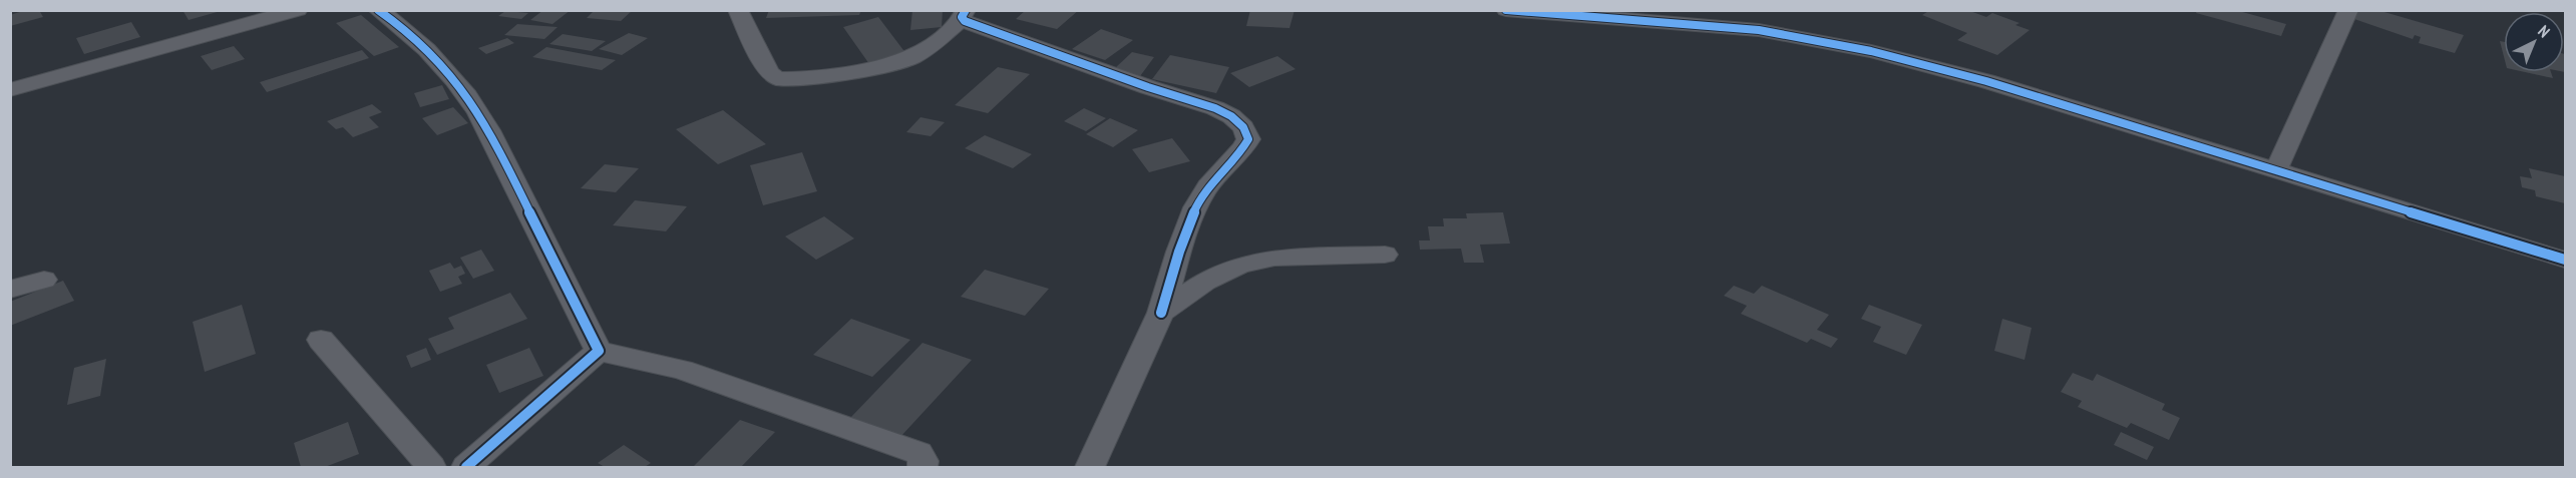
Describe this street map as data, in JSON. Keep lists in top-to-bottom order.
{
  "north": "top right"
}
